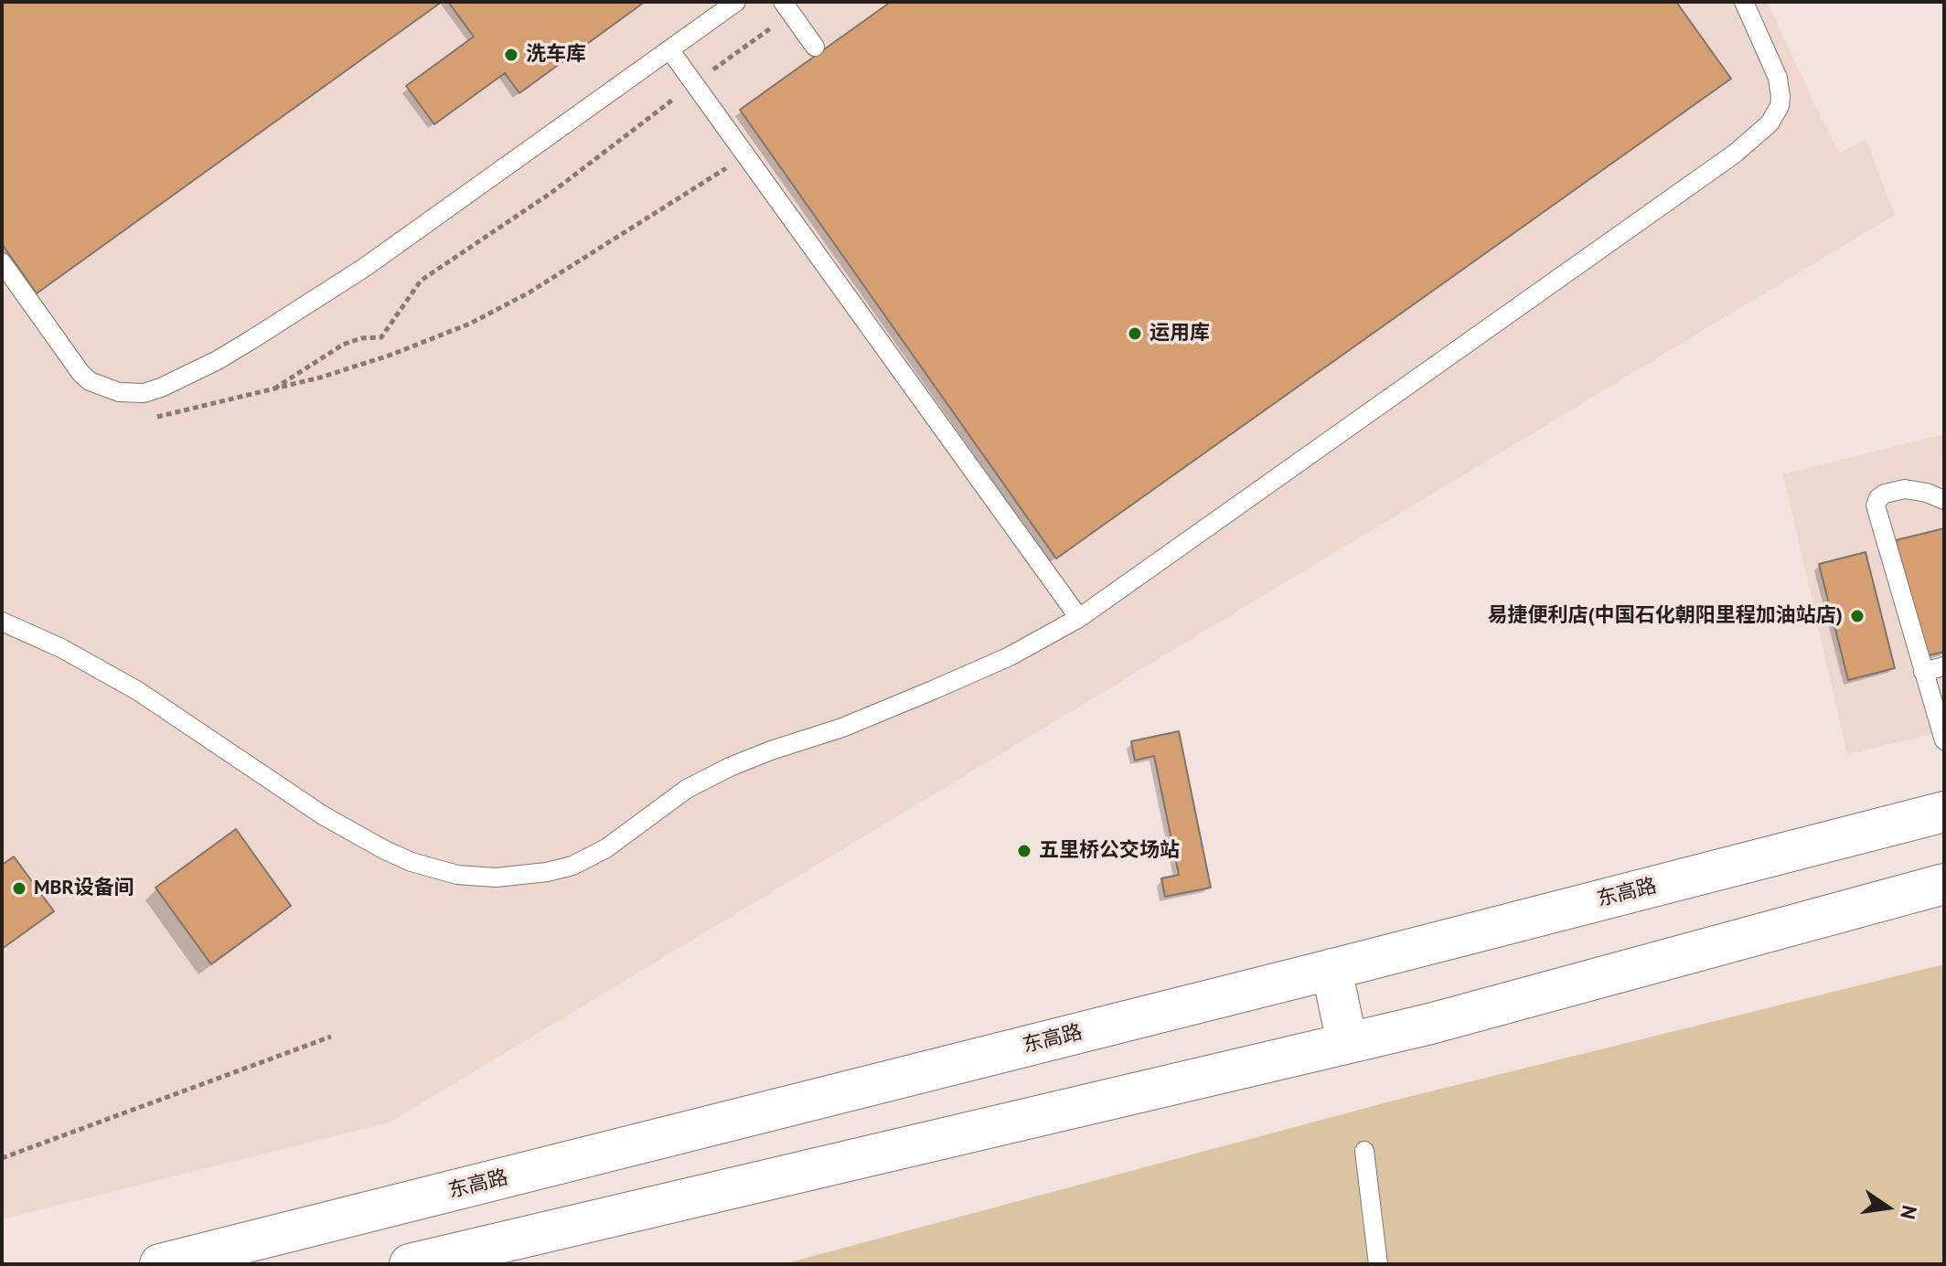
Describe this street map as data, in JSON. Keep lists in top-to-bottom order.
{
  "streets": {
    "street": ["东高路"]
  },
  "places": [
    "洗车库",
    "运用库",
    "易捷便利店(中国石化朝阳里程加油站店)",
    "五里桥公交场站",
    "MBR设备间"
  ],
  "north": "right"
}
